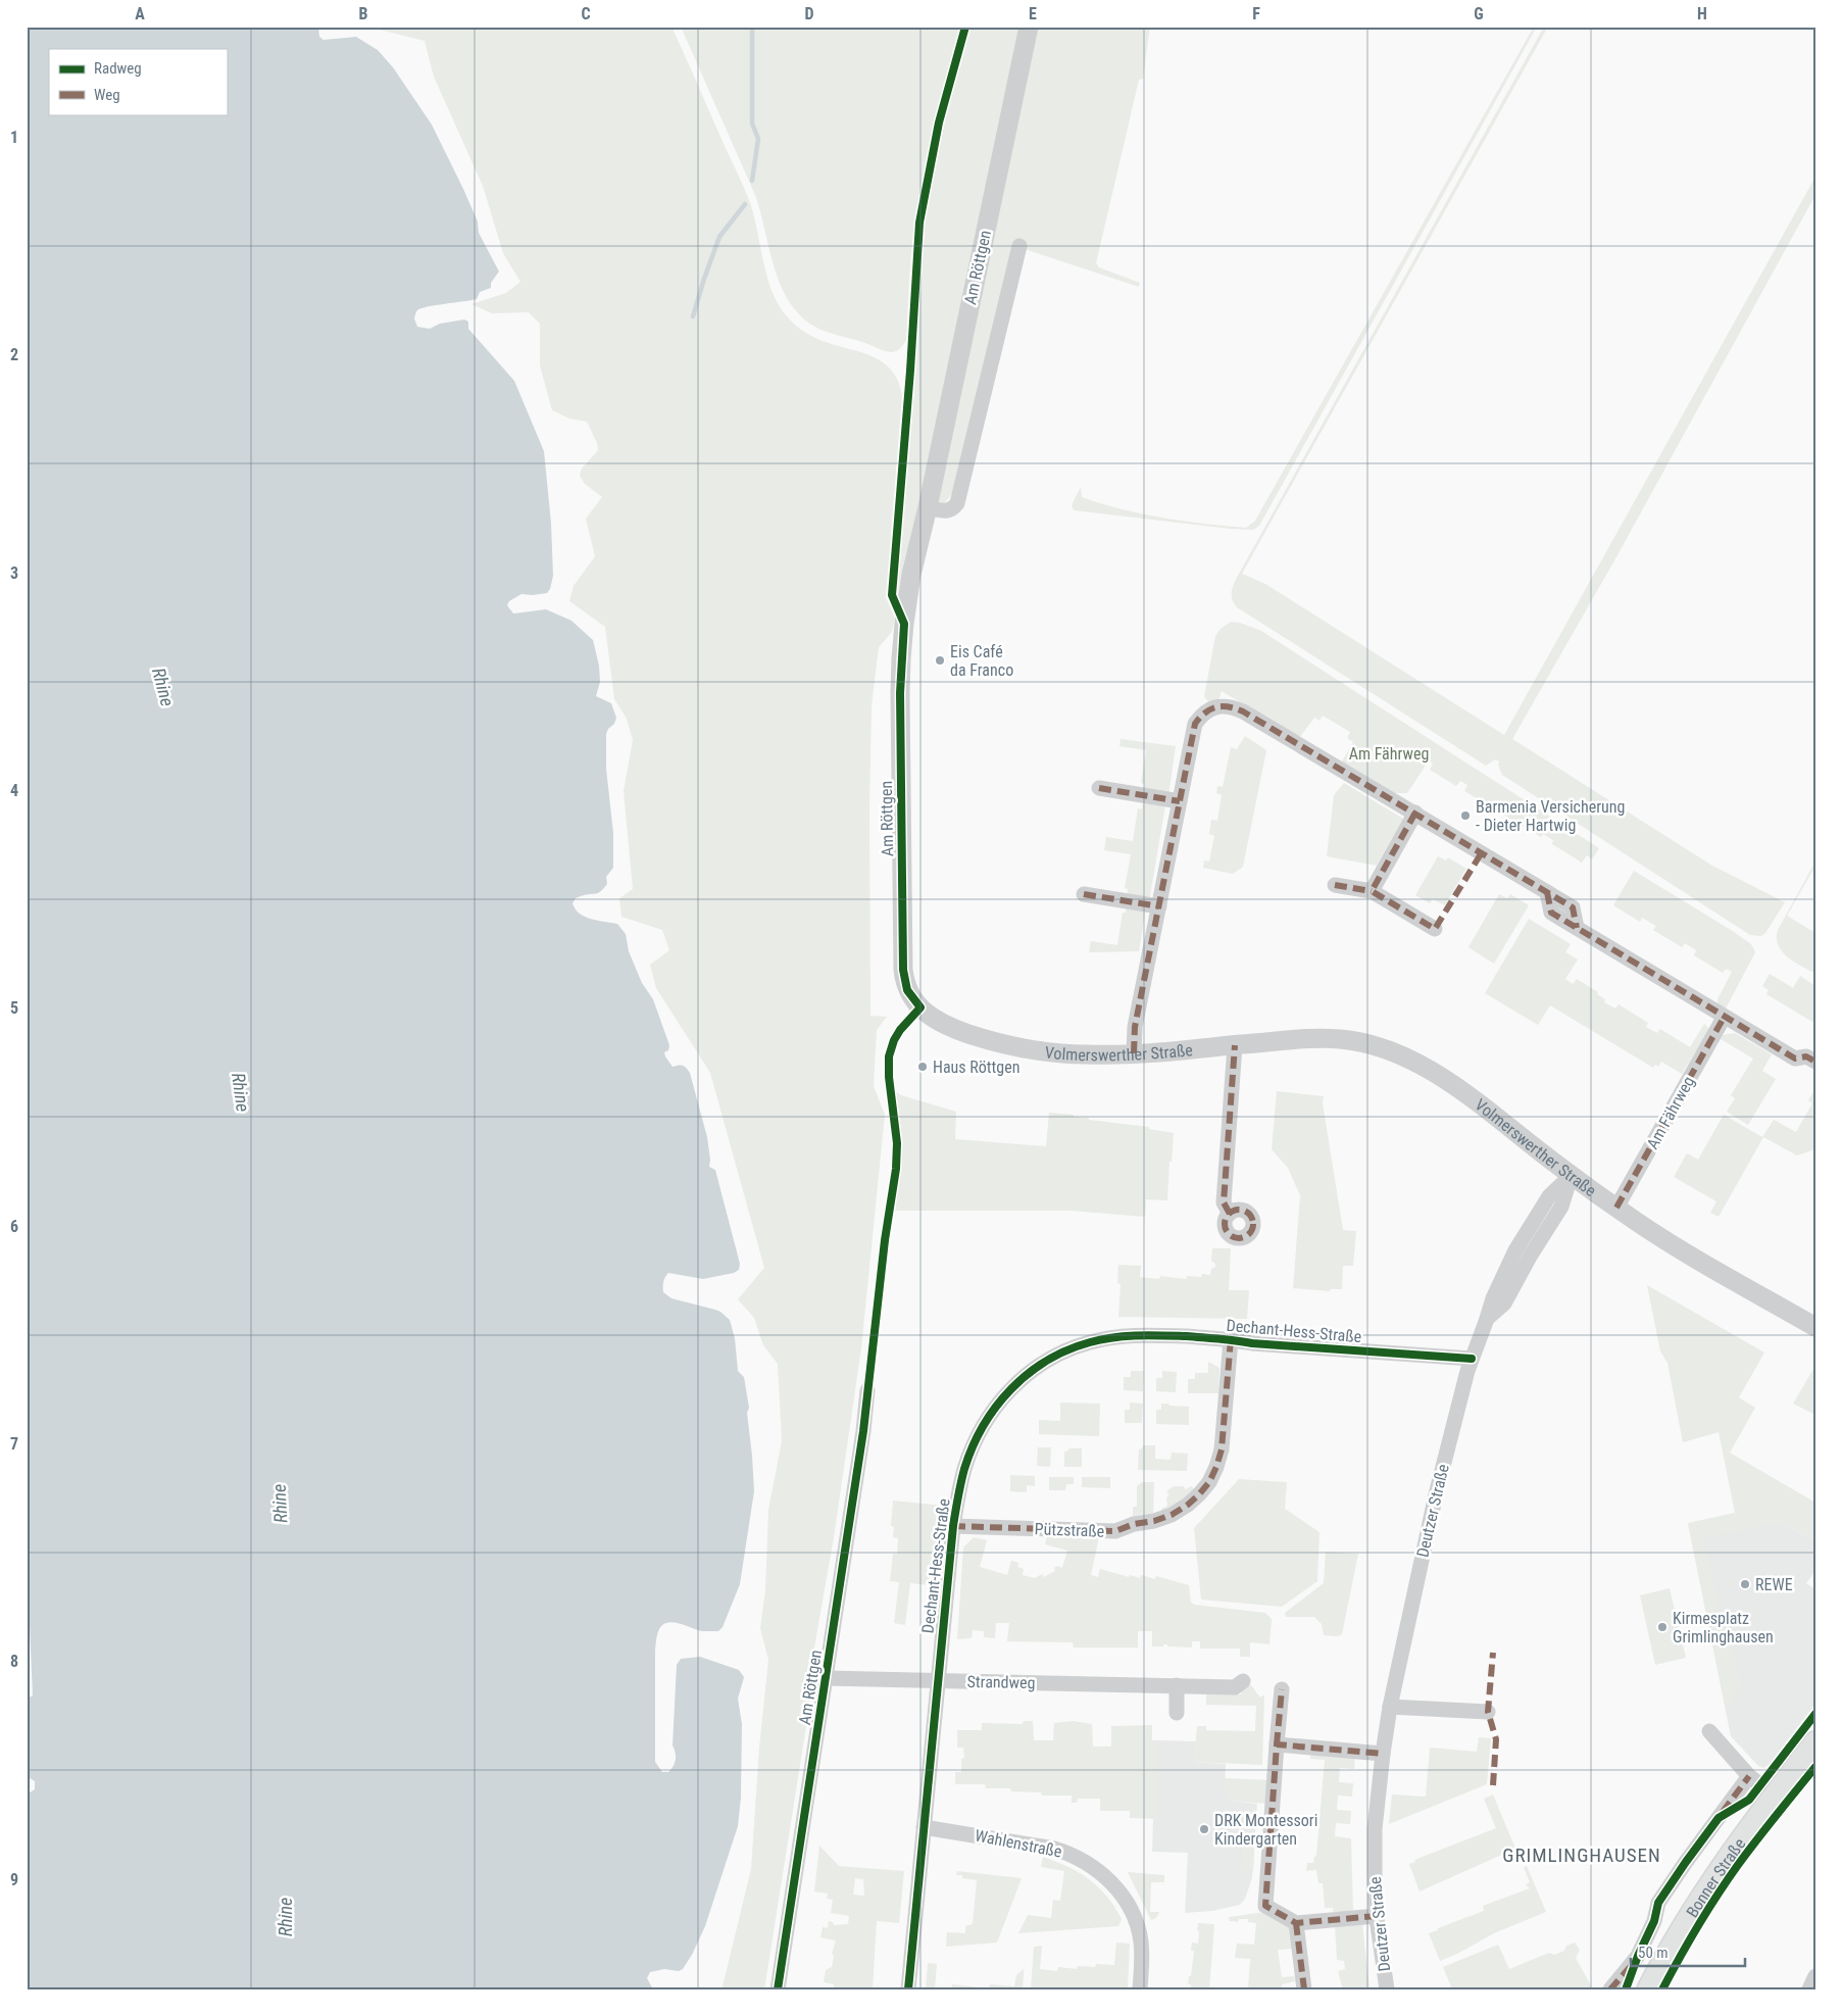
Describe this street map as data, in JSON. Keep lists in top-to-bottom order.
{
  "streets": {
    "main road": ["Bonner Straße"],
    "street": [
      "Am Röttgen",
      "Volmerswerther Straße",
      "Am Fährweg",
      "Dechant-Hess-Straße",
      "Deutzer Straße",
      "Pützstraße",
      "Strandweg",
      "Wahlenstraße"
    ]
  },
  "crossings": [
    ["Am Röttgen", "Volmerswerther Straße"],
    ["Am Röttgen", "Strandweg"],
    ["Volmerswerther Straße", "Am Fährweg"],
    ["Volmerswerther Straße", "Deutzer Straße"],
    ["Dechant-Hess-Straße", "Deutzer Straße"],
    ["Dechant-Hess-Straße", "Pützstraße"],
    ["Dechant-Hess-Straße", "Strandweg"],
    ["Dechant-Hess-Straße", "Wahlenstraße"]
  ],
  "districts": ["GRIMLINGHAUSEN"],
  "water": ["Rhine"],
  "parks": ["Am Fährweg"],
  "places": [
    "Eis Café da Franco",
    "Barmenia Versicherung - Dieter Hartwig",
    "Haus Röttgen",
    "REWE",
    "Kirmesplatz Grimlinghausen",
    "DRK Montessori Kindergarten"
  ],
  "legend": ["Radweg", "Weg"],
  "scale_bar": "50 m",
  "grid": {
    "columns": [
      "A",
      "B",
      "C",
      "D",
      "E",
      "F",
      "G",
      "H"
    ],
    "rows": [
      "1",
      "2",
      "3",
      "4",
      "5",
      "6",
      "7",
      "8",
      "9"
    ]
  }
}
